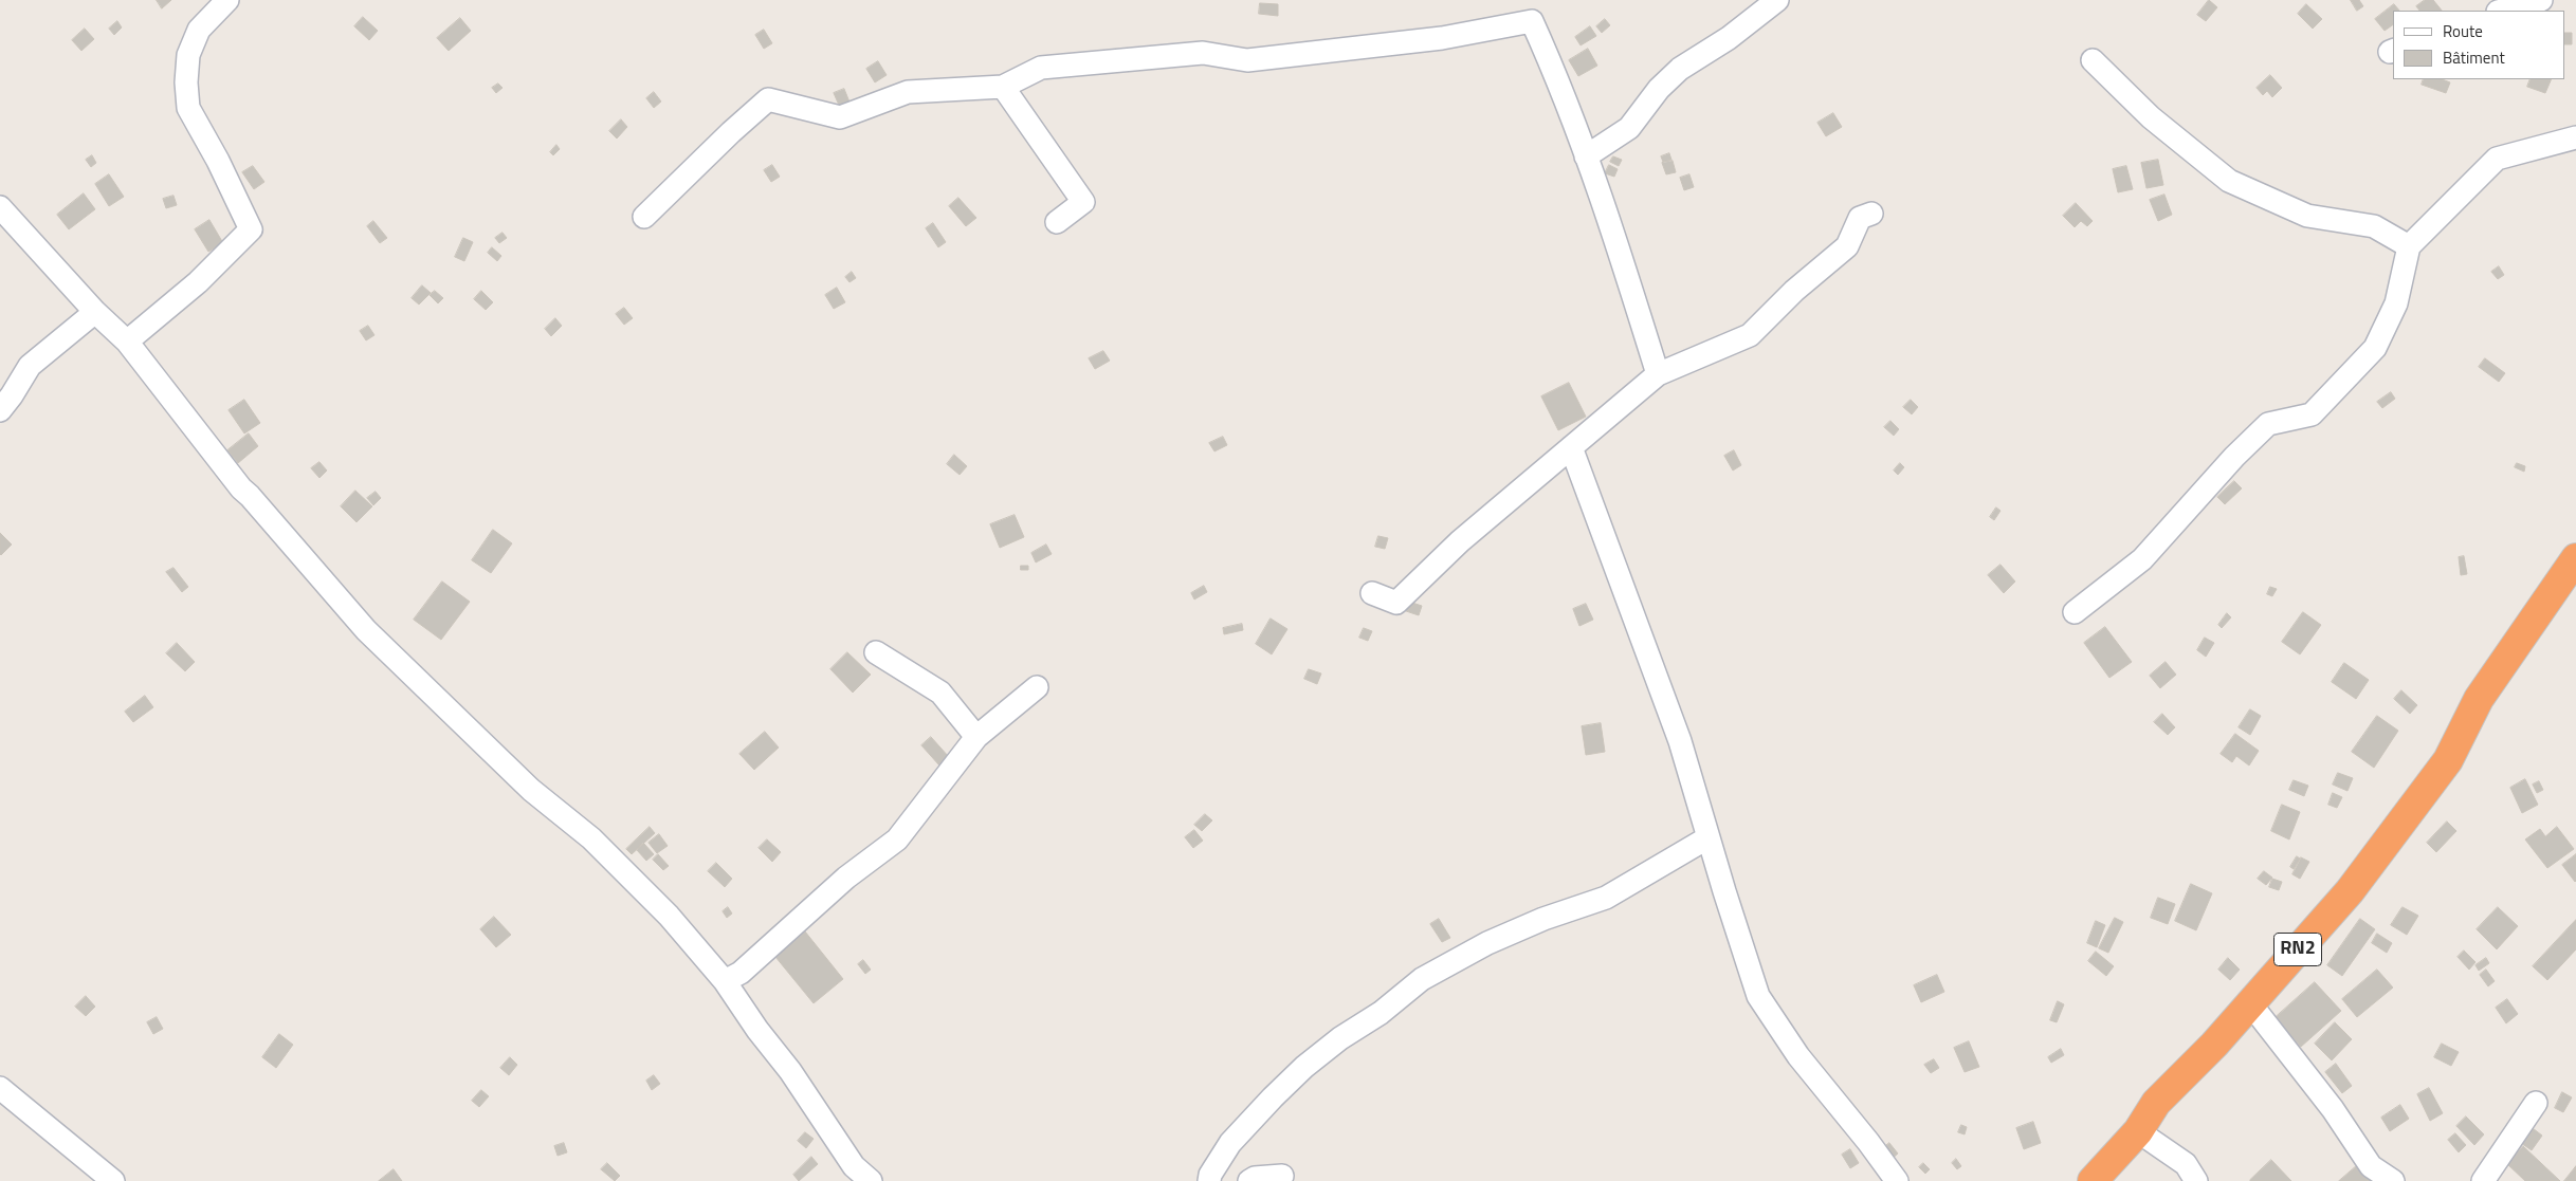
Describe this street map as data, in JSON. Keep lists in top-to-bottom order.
{
  "streets": {
    "highway": ["RN2"]
  },
  "legend": ["Route", "Bâtiment"]
}
